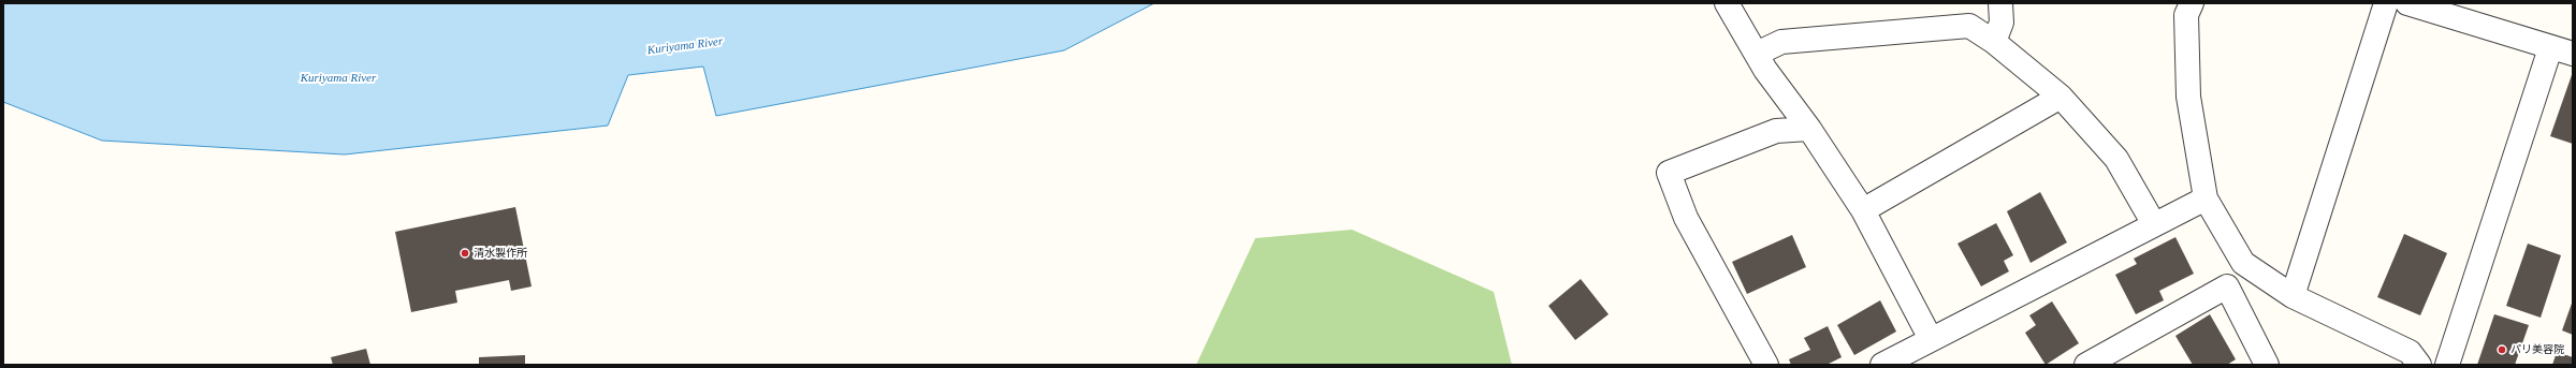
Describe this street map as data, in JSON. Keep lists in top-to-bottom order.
{
  "water": ["Kuriyama River"],
  "places": ["清水製作所", "パリ美容院"]
}
